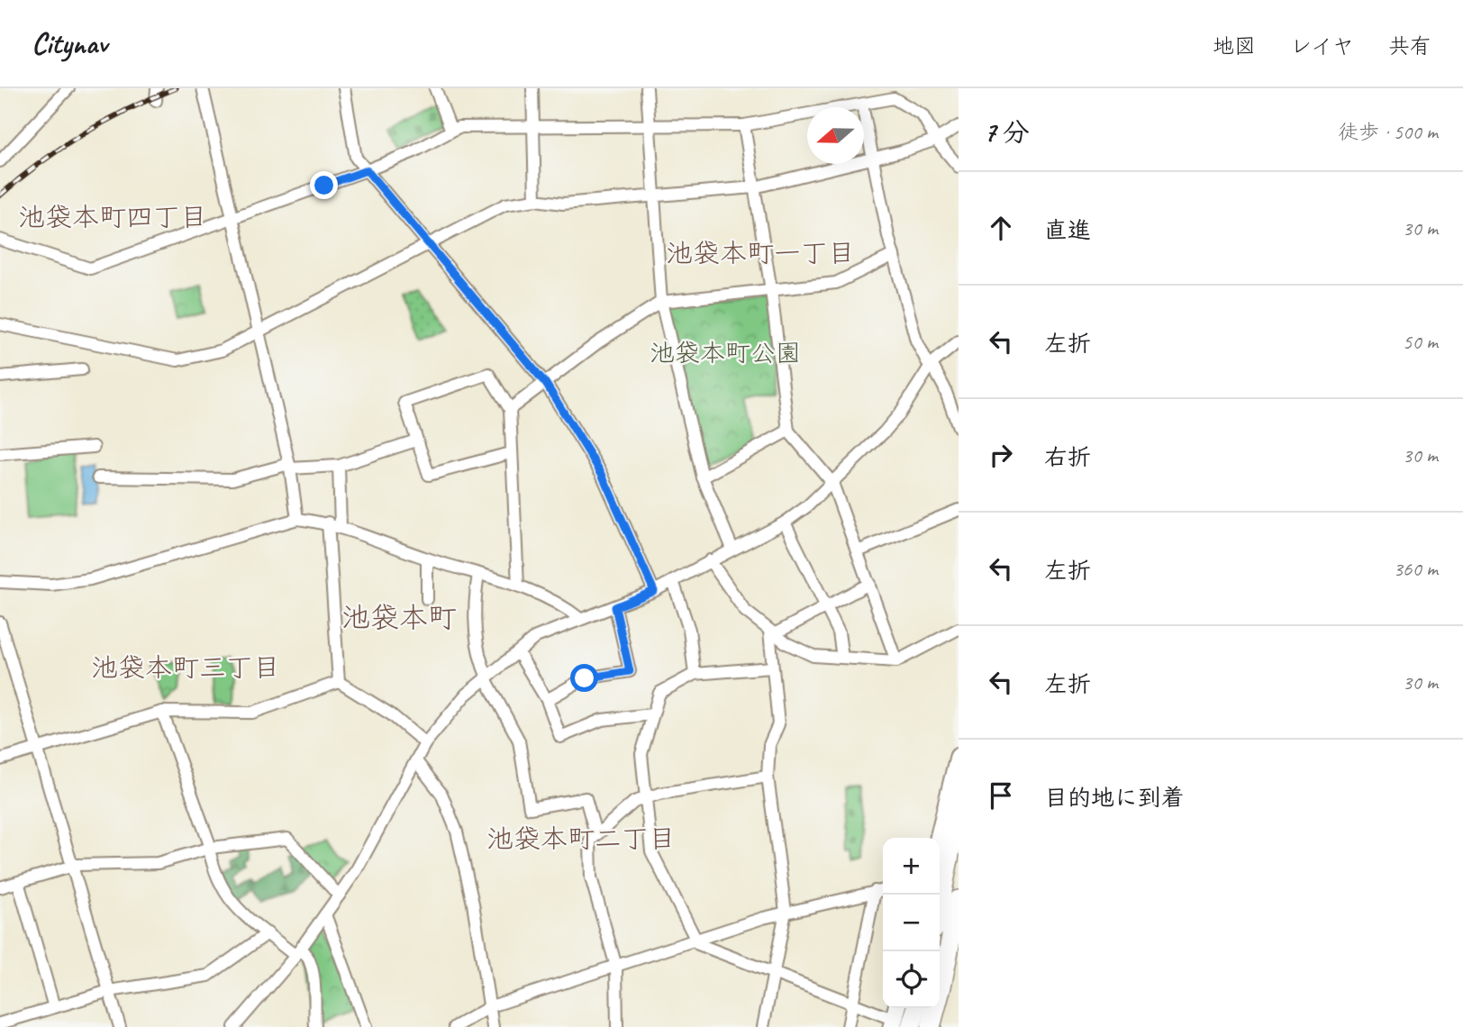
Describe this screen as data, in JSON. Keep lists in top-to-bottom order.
{
  "districts": [
    "池袋本町四丁目",
    "池袋本町一丁目",
    "池袋本町",
    "池袋本町三丁目",
    "池袋本町二丁目"
  ],
  "parks": ["池袋本町公園"],
  "north": "left",
  "page": {
    "header": "Citynav",
    "nav": ["地図", "レイヤ", "共有"],
    "heading": ["7 分", "徒歩 · 500 m"],
    "list": [
      ["直進", "30 m"],
      ["左折", "50 m"],
      ["右折", "30 m"],
      ["左折", "360 m"],
      ["左折", "30 m"],
      "目的地に到着"
    ],
    "map_buttons": ["+", "−"]
  }
}
